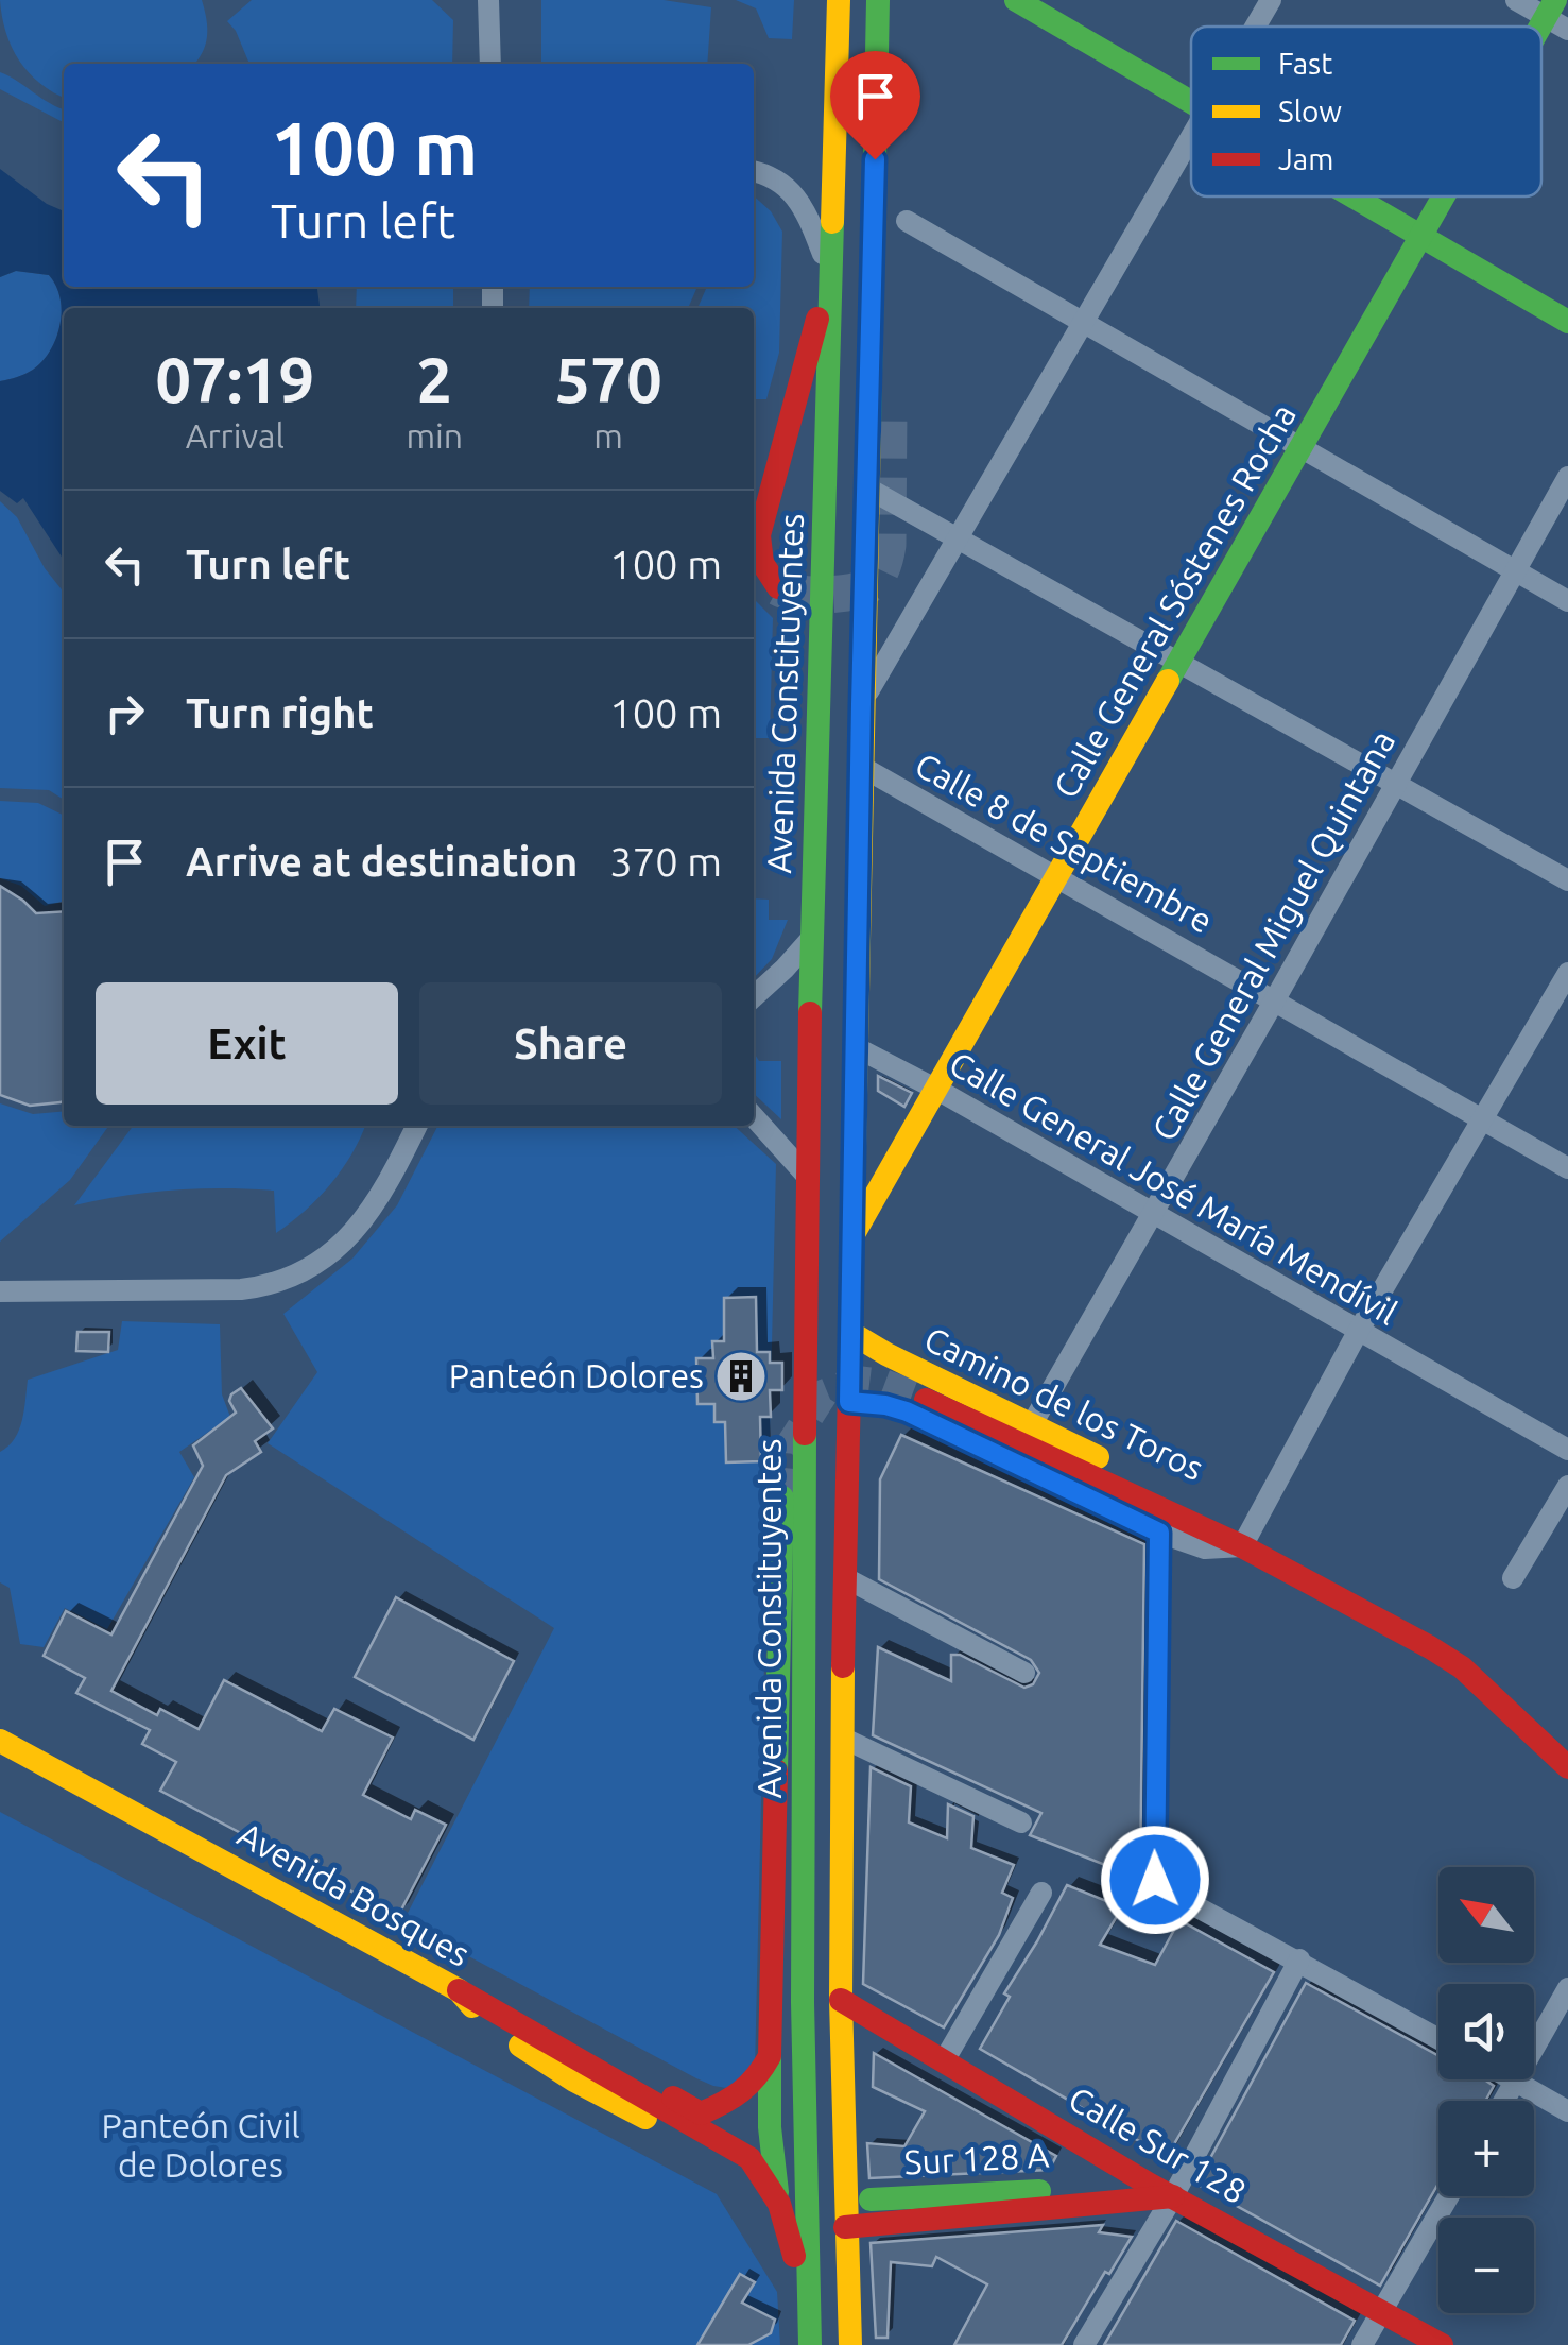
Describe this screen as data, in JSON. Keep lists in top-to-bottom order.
{
  "streets": {
    "main road": [
      "Calle General Sóstenes Rocha",
      "Avenida Constituyentes",
      "Camino de los Toros",
      "Avenida Bosques",
      "Calle Sur 128",
      "Sur 128 A"
    ],
    "street": ["Calle 8 de Septiembre", "Calle General Miguel Quintana", "Calle General José María Mendívil"]
  },
  "crossings": [
    ["Calle General Sóstenes Rocha", "Avenida Constituyentes"],
    ["Calle General Sóstenes Rocha", "Calle 8 de Septiembre"],
    ["Calle General Sóstenes Rocha", "Calle General José María Mendívil"],
    ["Avenida Constituyentes", "Calle 8 de Septiembre"],
    ["Avenida Constituyentes", "Calle General José María Mendívil"],
    ["Avenida Constituyentes", "Camino de los Toros"],
    ["Avenida Constituyentes", "Calle Sur 128"],
    ["Calle 8 de Septiembre", "Calle General Miguel Quintana"],
    ["Calle General Miguel Quintana", "Calle General José María Mendívil"],
    ["Calle General Miguel Quintana", "Camino de los Toros"],
    ["Calle Sur 128", "Sur 128 A"]
  ],
  "parks": ["Panteón Civil de Dolores"],
  "places": {
    "building": ["Panteón Dolores"]
  },
  "legend": ["Fast", "Slow", "Jam"],
  "north": "top left",
  "page": {
    "turn": ["100 m", "Turn left"],
    "eta": [
      "07:19",
      "Arrival",
      "2",
      "min",
      "570",
      "m"
    ],
    "list": [
      {
        "name": "Turn left",
        "value": "100 m"
      },
      {
        "name": "Turn right",
        "value": "100 m"
      },
      {
        "name": "Arrive at destination",
        "value": "370 m"
      }
    ],
    "buttons": ["Exit", "Share"],
    "map_buttons": ["+", "−"]
  }
}
